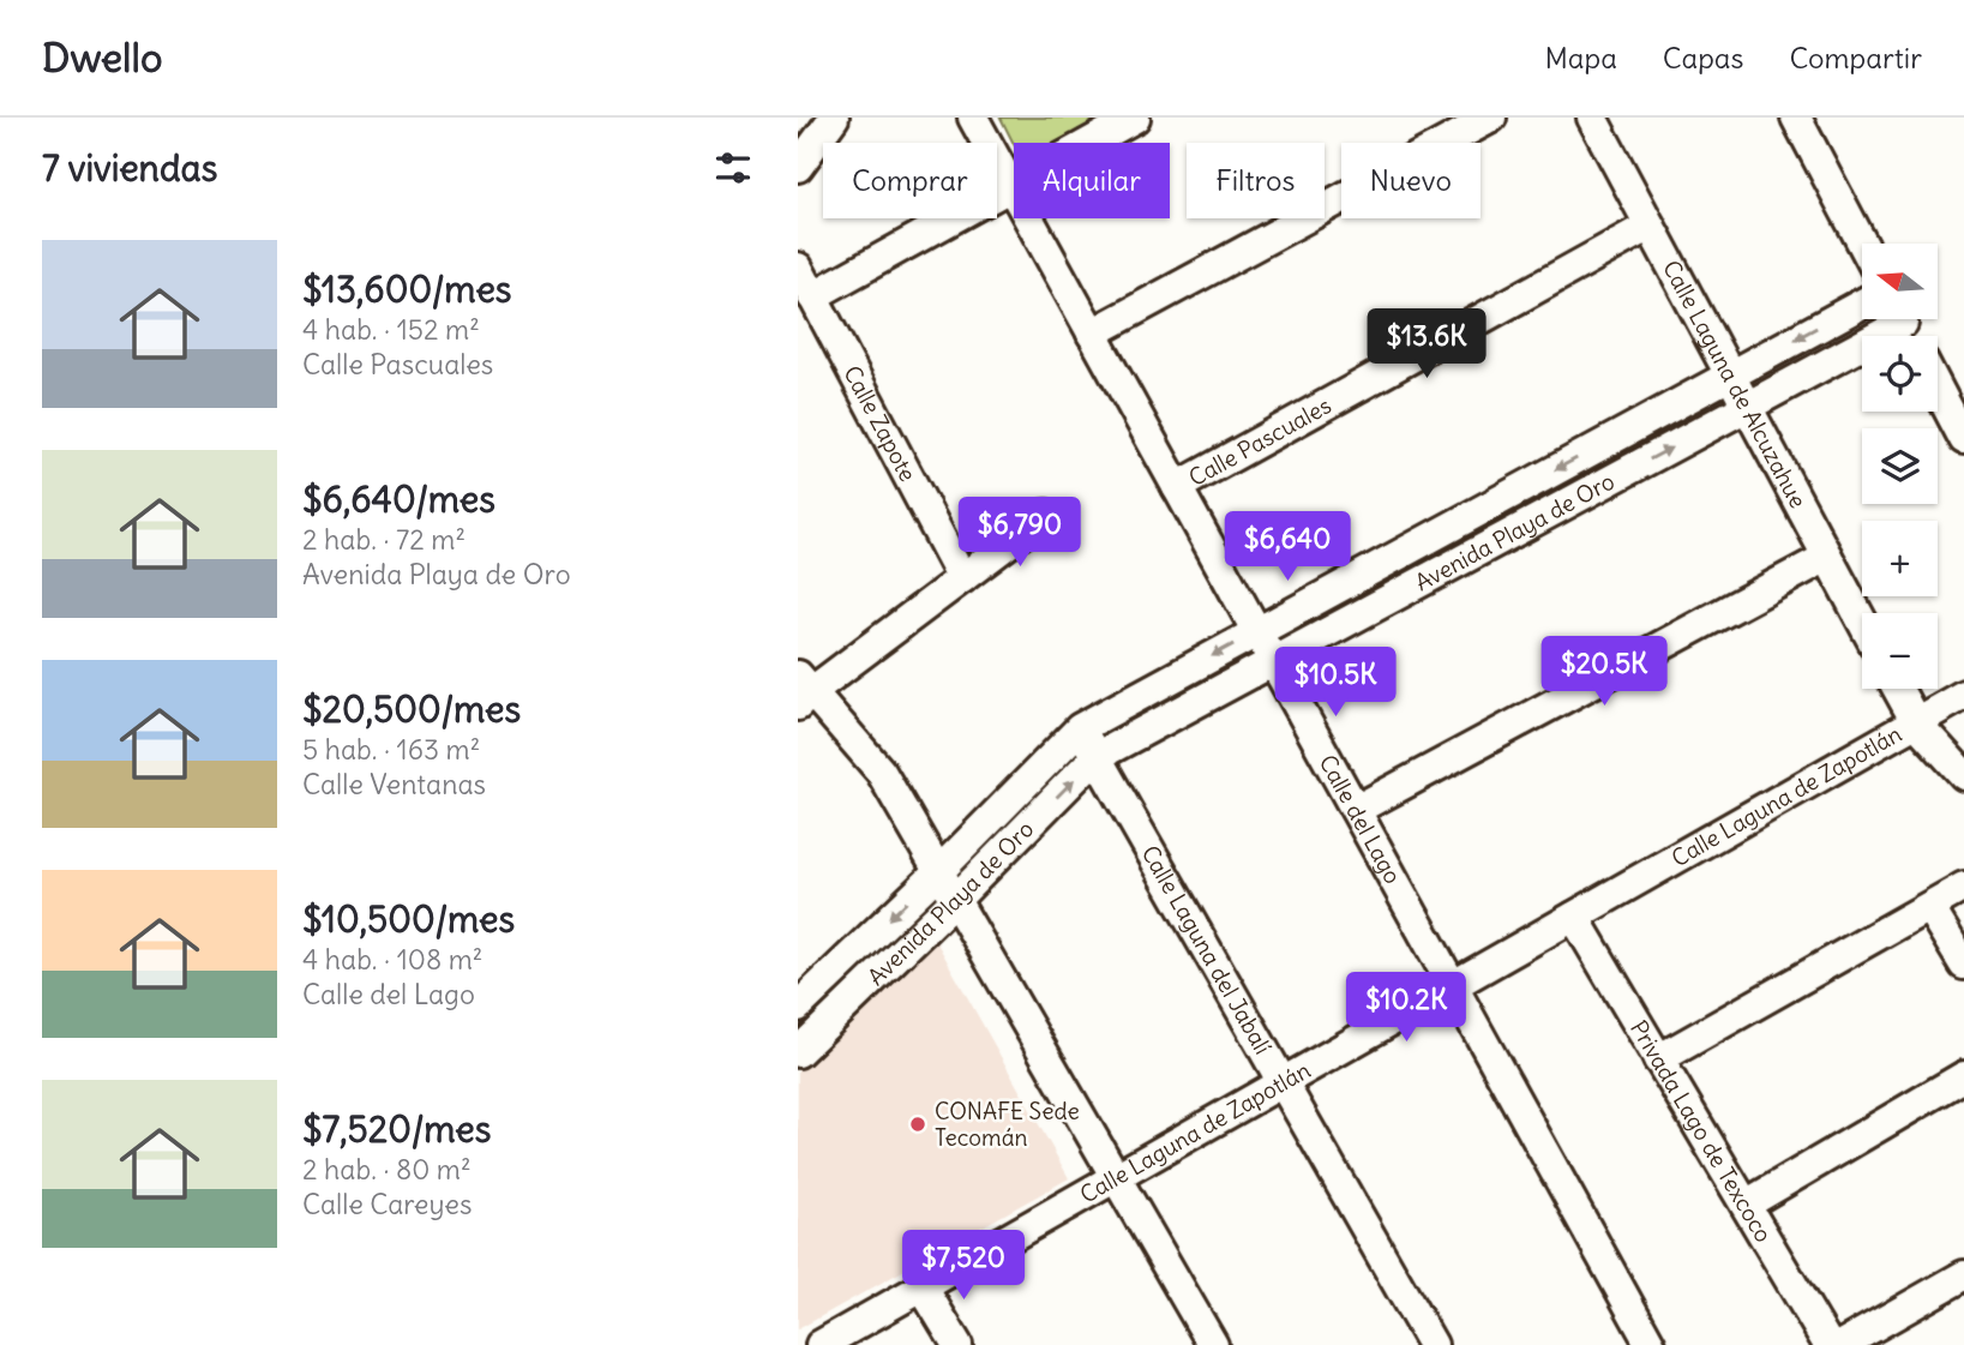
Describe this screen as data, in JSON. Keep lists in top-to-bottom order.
{
  "streets": {
    "street": [
      "Calle Laguna de Alcuzahue",
      "Calle Zapote",
      "Calle Pascuales",
      "Avenida Playa de Oro",
      "Calle Laguna de Zapotlán",
      "Calle del Lago",
      "Calle Laguna del Jabalí",
      "Privada Lago de Texcoco"
    ]
  },
  "crossings": [
    ["Calle Laguna de Alcuzahue", "Calle Pascuales"],
    ["Calle Laguna de Alcuzahue", "Avenida Playa de Oro"],
    ["Calle Pascuales", "Calle del Lago"],
    ["Avenida Playa de Oro", "Calle del Lago"],
    ["Avenida Playa de Oro", "Calle Laguna del Jabalí"],
    ["Calle Laguna de Zapotlán", "Calle del Lago"],
    ["Calle Laguna de Zapotlán", "Calle Laguna del Jabalí"],
    ["Calle Laguna de Zapotlán", "Privada Lago de Texcoco"]
  ],
  "places": ["CONAFE Sede Tecomán"],
  "north": "left",
  "page": {
    "header": "Dwello",
    "nav": ["Mapa", "Capas", "Compartir"],
    "heading": "7 viviendas",
    "chip": [
      "Comprar",
      "Alquilar",
      "Filtros",
      "Nuevo"
    ],
    "list": [
      {
        "name": "$13,600/mes",
        "note": "4 hab. · 152 m² · Calle Pascuales"
      },
      {
        "name": "$6,640/mes",
        "note": "2 hab. · 72 m² · Avenida Playa de Oro"
      },
      {
        "name": "$20,500/mes",
        "note": "5 hab. · 163 m² · Calle Ventanas"
      },
      {
        "name": "$10,500/mes",
        "note": "4 hab. · 108 m² · Calle del Lago"
      },
      {
        "name": "$7,520/mes",
        "note": "2 hab. · 80 m² · Calle Careyes"
      }
    ],
    "map_buttons": ["+", "−"],
    "price": [
      "$13.6K",
      "$6,790",
      "$6,640",
      "$20.5K",
      "$10.5K",
      "$10.2K",
      "$7,520"
    ]
  }
}
